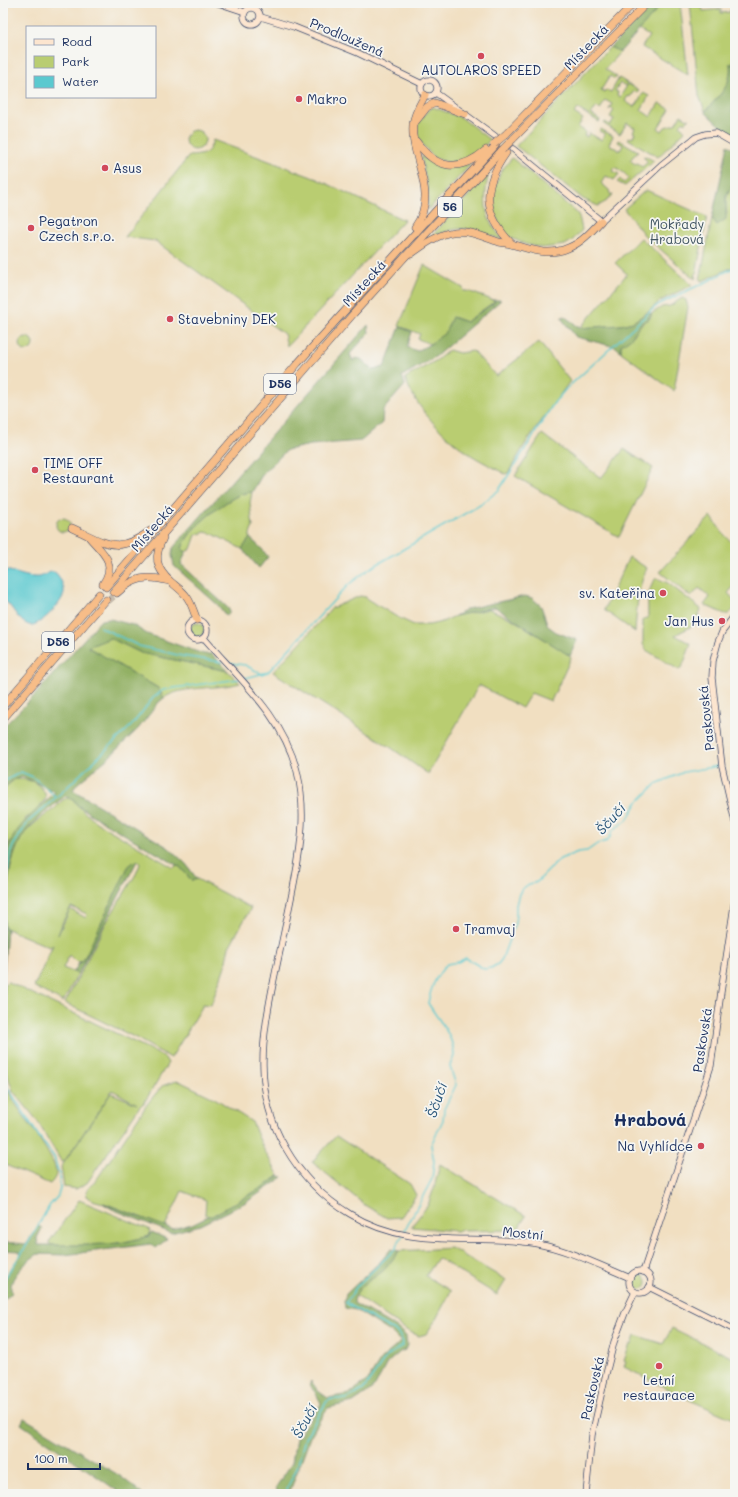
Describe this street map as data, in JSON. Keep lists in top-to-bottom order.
{
  "streets": {
    "highway": ["Místecká", "56", "D56"],
    "main road": ["Prodloužená", "Paskovská", "Mostní"]
  },
  "crossings": [
    ["Paskovská", "Mostní"]
  ],
  "districts": ["Hrabová"],
  "water": ["Ščučí"],
  "parks": ["Mokřady Hrabová"],
  "places": [
    "AUTOLAROS SPEED",
    "Makro",
    "Asus",
    "Pegatron Czech s.r.o.",
    "Stavebniny DEK",
    "TIME OFF Restaurant",
    "sv. Kateřina",
    "Jan Hus",
    "Tramvaj",
    "Na Vyhlídce",
    "Letní restaurace"
  ],
  "legend": ["Road", "Park", "Water"],
  "scale_bar": "100 m"
}
